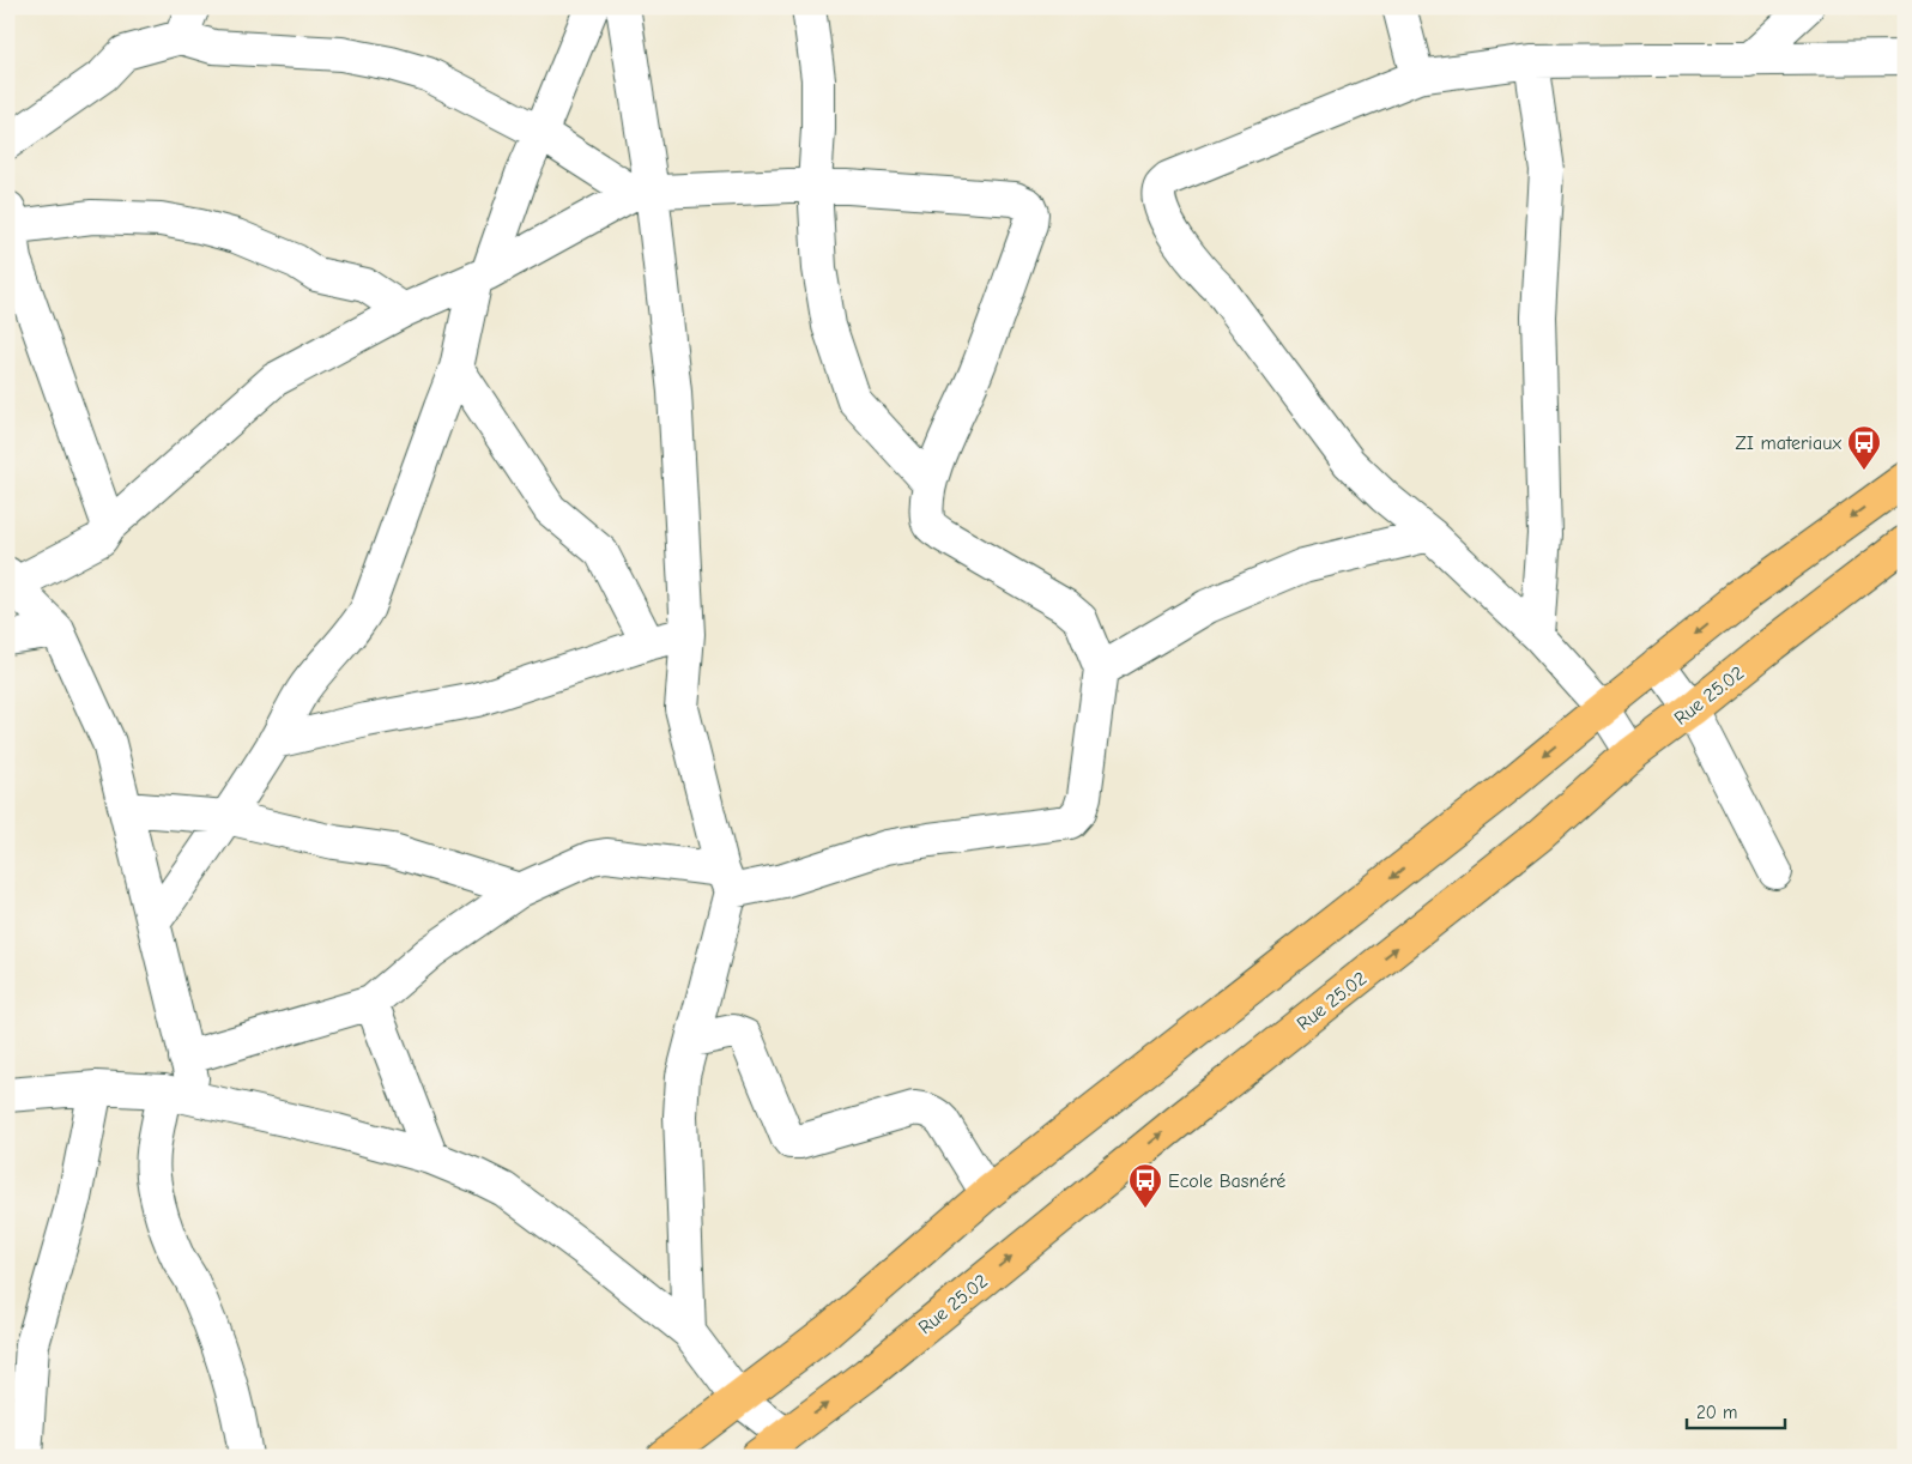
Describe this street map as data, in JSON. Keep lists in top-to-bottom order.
{
  "streets": {
    "main road": ["Rue 25.02"]
  },
  "places": {
    "bus stop": ["ZI materiaux", "Ecole Basnéré"]
  },
  "scale_bar": "20 m"
}
